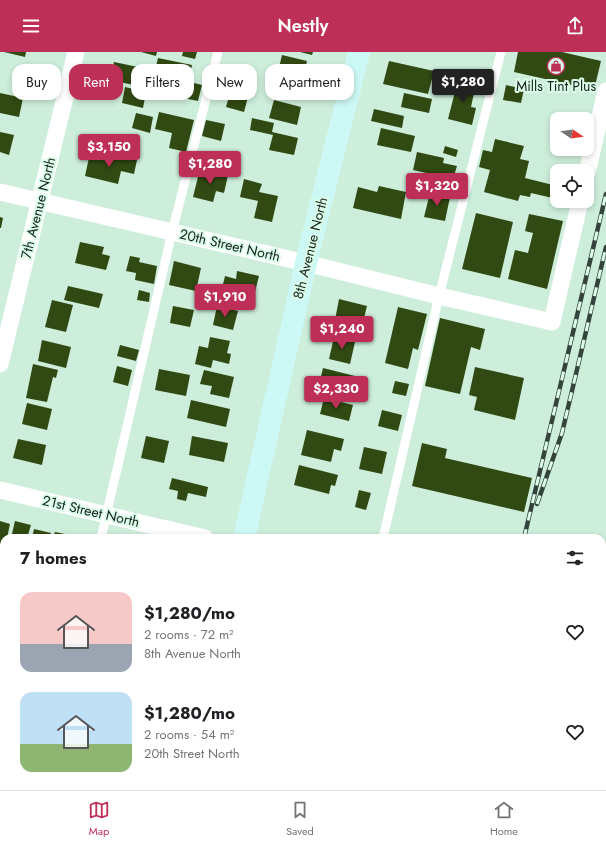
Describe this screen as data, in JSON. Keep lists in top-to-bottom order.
{
  "streets": {
    "street": [
      "7th Avenue North",
      "20th Street North",
      "8th Avenue North",
      "21st Street North"
    ]
  },
  "crossings": [
    ["7th Avenue North", "20th Street North"],
    ["20th Street North", "8th Avenue North"]
  ],
  "places": {
    "shop": ["Mills Tint Plus"]
  },
  "north": "right",
  "page": {
    "header": "Nestly",
    "chip": [
      "Buy",
      "Rent",
      "Filters",
      "New",
      "Apartment"
    ],
    "price": [
      "$1,280",
      "$3,150",
      "$1,280",
      "$1,320",
      "$1,910",
      "$1,240",
      "$2,330"
    ],
    "heading": "7 homes",
    "list": [
      {
        "name": "$1,280/mo",
        "note": "2 rooms · 72 m² · 8th Avenue North"
      },
      {
        "name": "$1,280/mo",
        "note": "2 rooms · 54 m² · 20th Street North"
      }
    ],
    "tabs": ["Map", "Saved", "Home"]
  }
}
